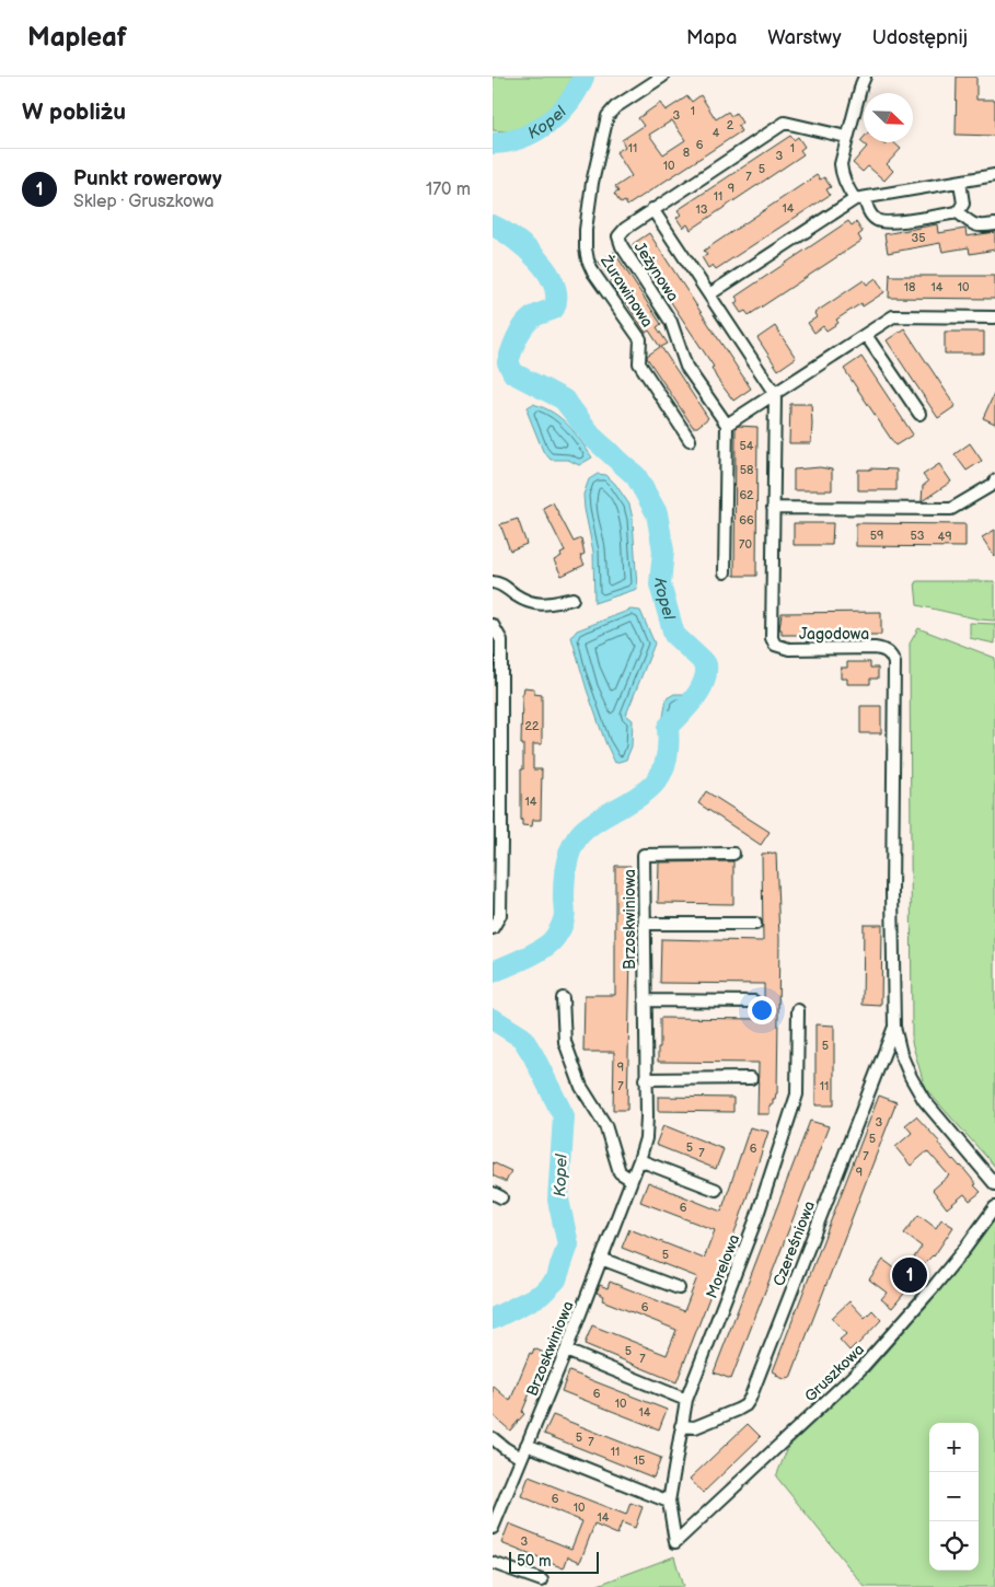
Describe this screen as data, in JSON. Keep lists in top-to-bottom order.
{
  "streets": {
    "street": [
      "Jeżynowa",
      "Żurawinowa",
      "Jagodowa",
      "Brzoskwiniowa",
      "Czereśniowa",
      "Morelowa",
      "Gruszkowa"
    ]
  },
  "crossings": [
    ["Jagodowa", "Czereśniowa"],
    ["Czereśniowa", "Morelowa"],
    ["Morelowa", "Gruszkowa"]
  ],
  "water": ["Kopel"],
  "house_numbers": [
    "1",
    "3",
    "2",
    "4",
    "6",
    "11",
    "1",
    "8",
    "3",
    "10",
    "5",
    "7",
    "9",
    "11",
    "14",
    "13",
    "35",
    "18",
    "14",
    "10",
    "54",
    "58",
    "62",
    "66",
    "59",
    "53",
    "49",
    "70",
    "22",
    "14",
    "5",
    "9",
    "7",
    "11",
    "3",
    "5",
    "5",
    "6",
    "7",
    "7",
    "9",
    "6",
    "5",
    "6",
    "5",
    "7",
    "6",
    "10",
    "14",
    "5",
    "7",
    "11",
    "15",
    "6",
    "10",
    "14",
    "3"
  ],
  "scale_bar": "50 m",
  "north": "bottom right",
  "page": {
    "header": "Mapleaf",
    "nav": ["Mapa", "Warstwy", "Udostępnij"],
    "heading": "W pobliżu",
    "list": [
      {
        "mark": "1",
        "name": "Punkt rowerowy",
        "note": "Sklep · Gruszkowa",
        "value": "170 m"
      }
    ],
    "pins": "1",
    "map_buttons": ["+", "−"],
    "scale": "50 m"
  }
}
